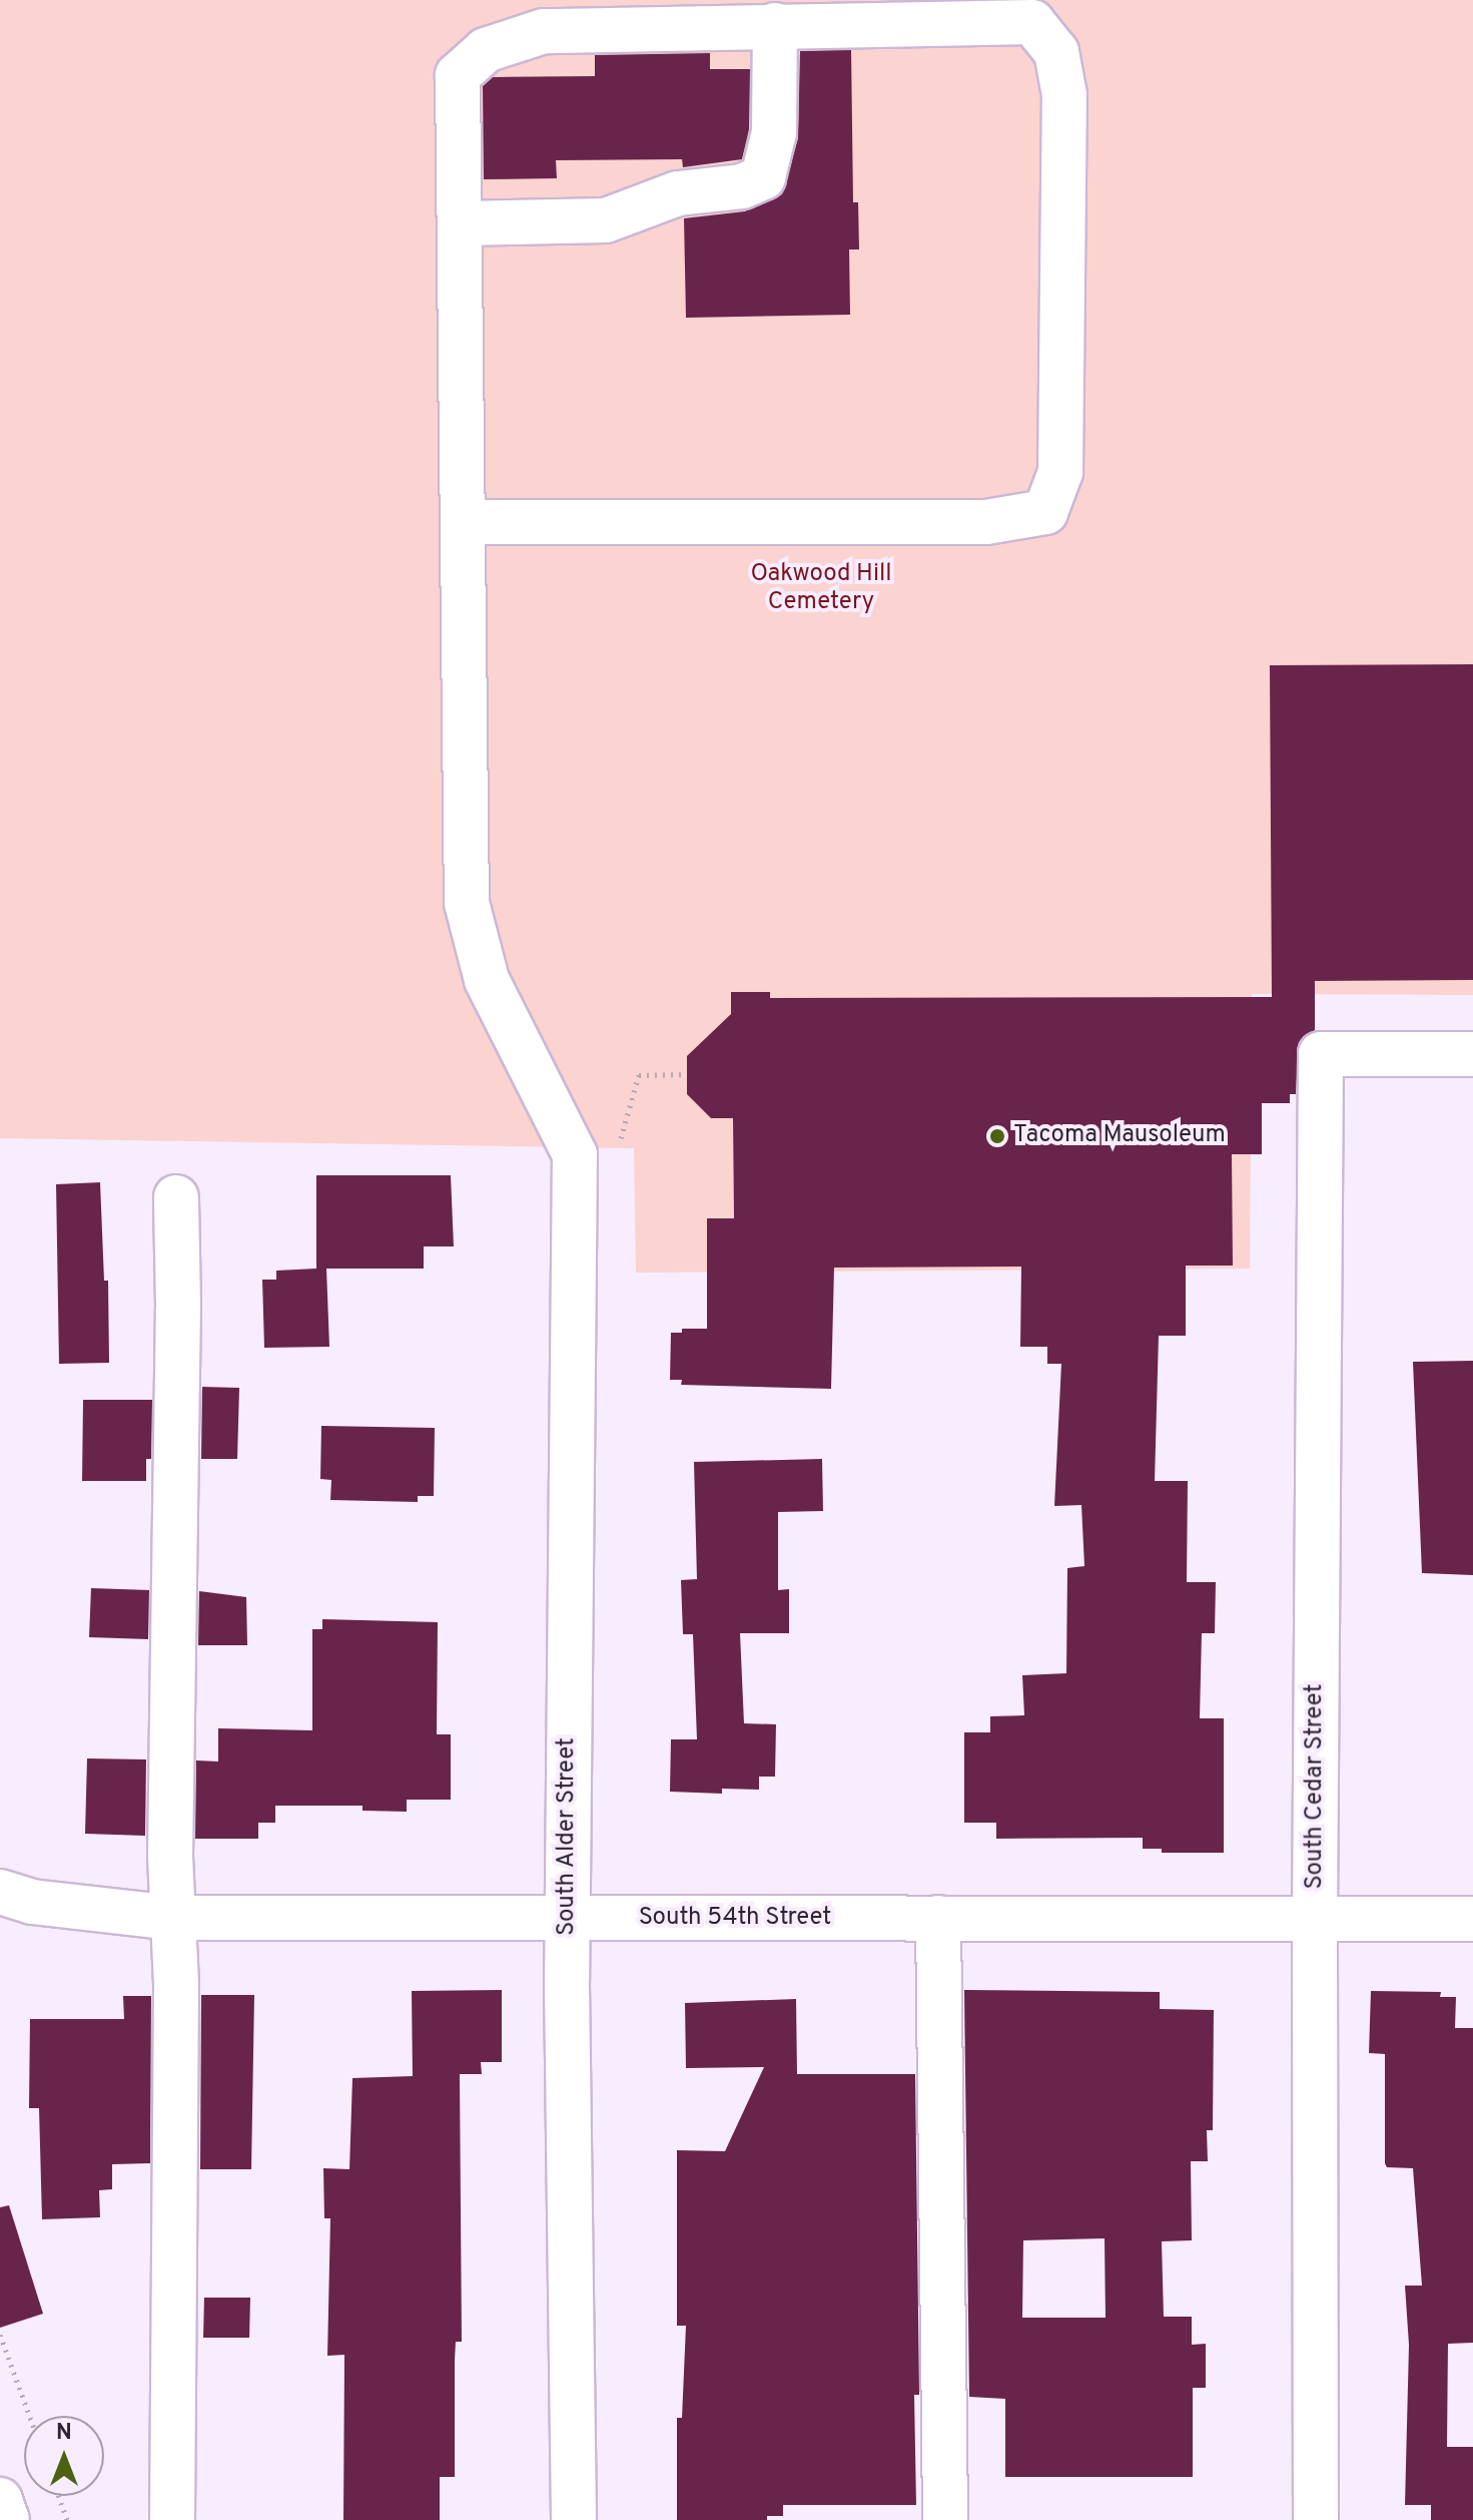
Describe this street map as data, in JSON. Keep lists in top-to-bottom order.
{
  "streets": {
    "street": ["South Cedar Street", "South Alder Street", "South 54th Street"]
  },
  "crossings": [
    ["South Cedar Street", "South 54th Street"],
    ["South Alder Street", "South 54th Street"]
  ],
  "parks": ["Oakwood Hill Cemetery"],
  "places": ["Tacoma Mausoleum"],
  "north": "top"
}
